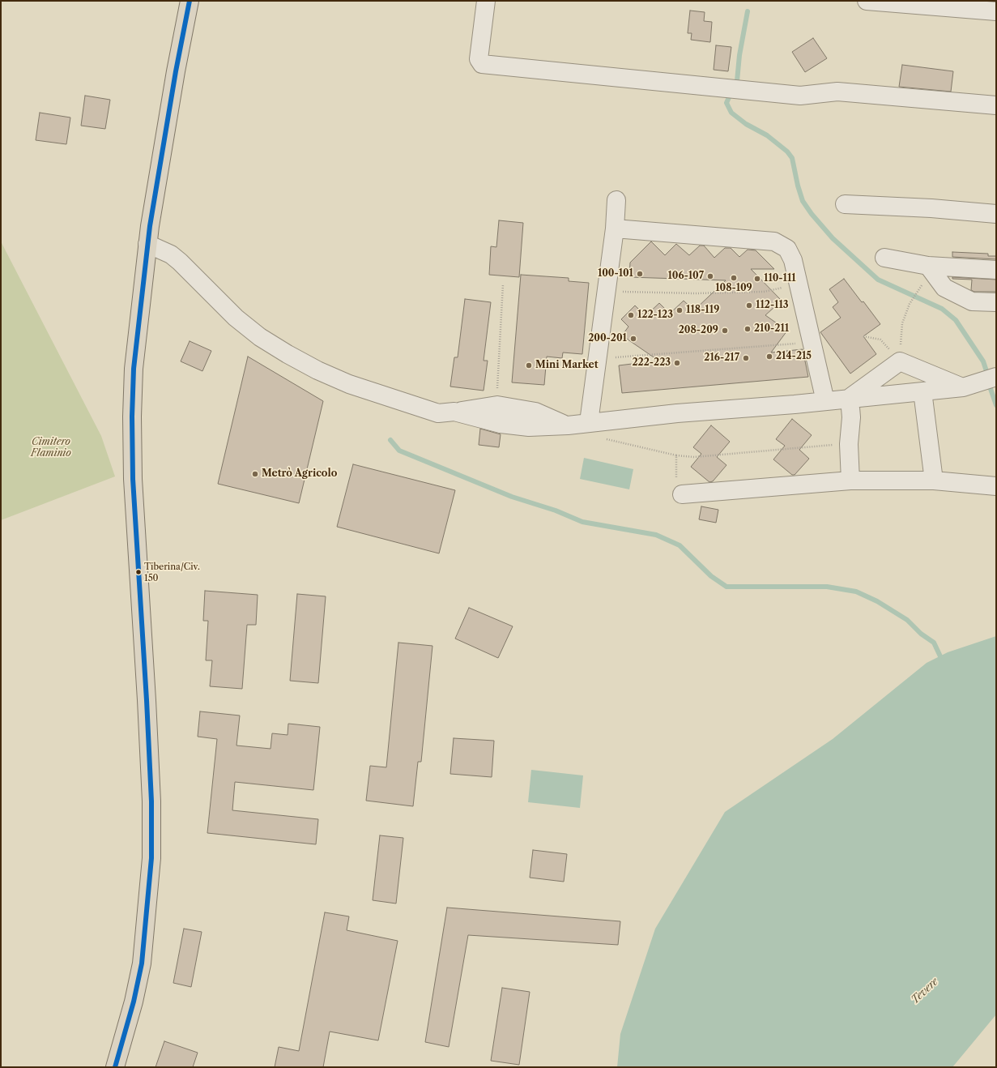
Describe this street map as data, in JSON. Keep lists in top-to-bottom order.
{
  "water": ["Tevere"],
  "parks": ["Cimitero Flaminio"],
  "places": [
    "100-101",
    "106-107",
    "108-109",
    "110-111",
    "112-113",
    "118-119",
    "122-123",
    "210-211",
    "208-209",
    "200-201",
    "214-215",
    "216-217",
    "222-223",
    "Mini Market",
    "Metrò Agricolo",
    "Tiberina/Civ. 150"
  ]
}
